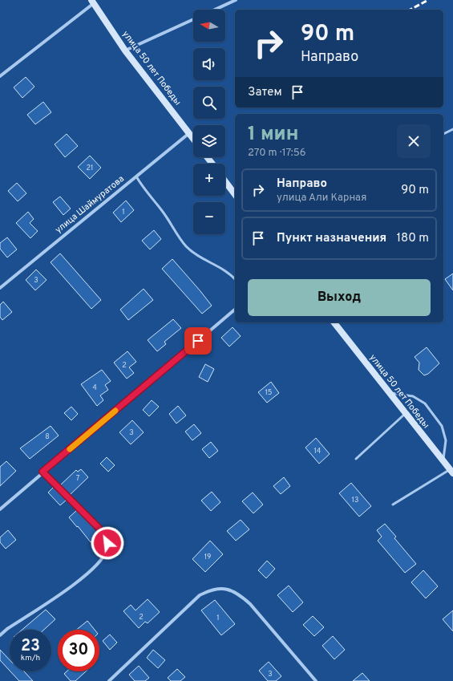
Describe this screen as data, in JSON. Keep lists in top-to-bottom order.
{
  "streets": {
    "street": ["улица 50 лет Победы", "улица Шаймуратова"]
  },
  "crossings": [
    ["улица 50 лет Победы", "улица Шаймуратова"]
  ],
  "house_numbers": [
    "21",
    "1",
    "3",
    "2",
    "4",
    "15",
    "3",
    "8",
    "14",
    "7",
    "13",
    "19",
    "2",
    "1",
    "3"
  ],
  "north": "left",
  "page": {
    "map_buttons": ["+", "−"],
    "turn": ["90 m", "Направо"],
    "then": "Затем",
    "heading": ["1 мин", "270 m · 17:56"],
    "list": [
      {
        "name": "Направо",
        "note": "улица Али Карная",
        "value": "90 m"
      },
      {
        "name": "Пункт назначения",
        "value": "180 m"
      }
    ],
    "buttons": "Выход",
    "speed": "23 km/h",
    "limit": "30"
  }
}
